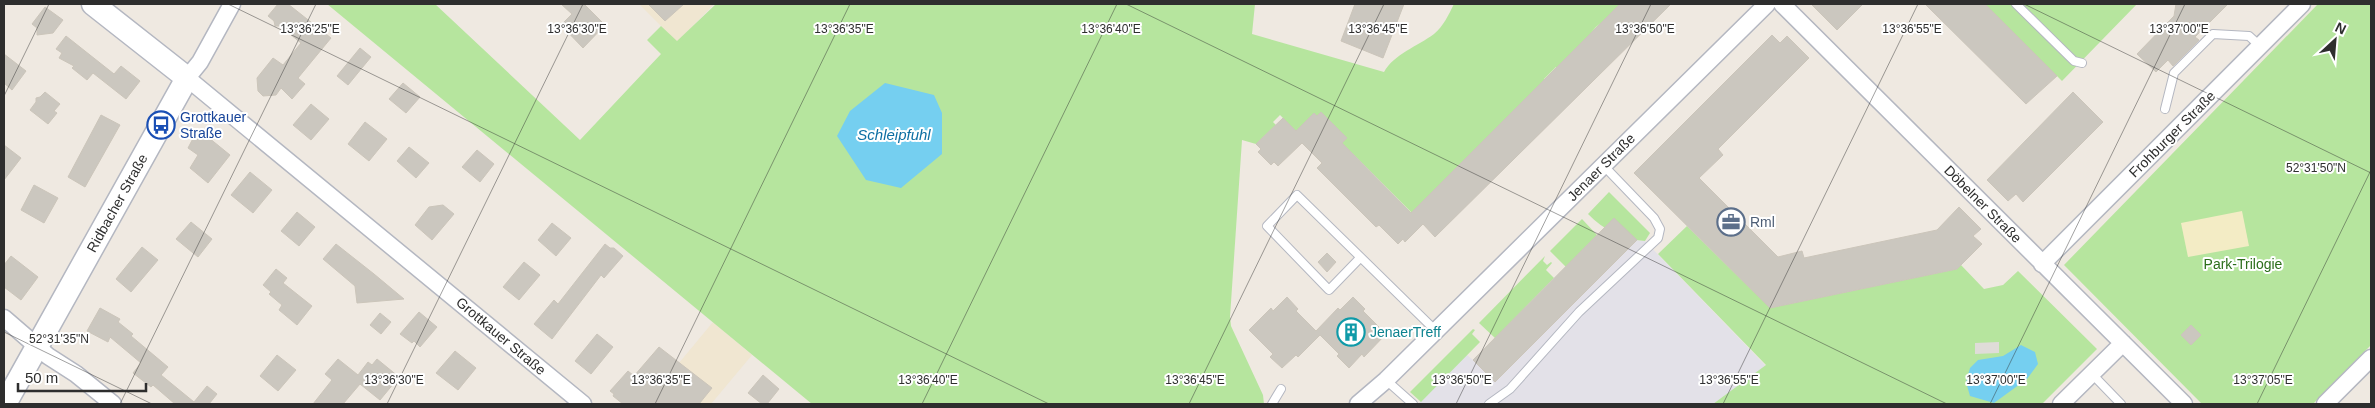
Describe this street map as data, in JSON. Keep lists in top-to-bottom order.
{
  "streets": {
    "street": [
      "Frohburger Straße",
      "Jenaer Straße",
      "Ridbacher Straße",
      "Döbelner Straße",
      "Grottkauer Straße"
    ]
  },
  "crossings": [
    ["Frohburger Straße", "Döbelner Straße"],
    ["Ridbacher Straße", "Grottkauer Straße"]
  ],
  "water": ["Schleipfuhl"],
  "parks": ["Park-Trilogie"],
  "places": {
    "bus stop": ["Grottkauer Straße"],
    "office": ["Rml"],
    "building": ["JenaerTreff"]
  },
  "scale_bar": "50 m",
  "north": "top right",
  "coordinates": [
    "13°36'25\"E",
    "13°36'30\"E",
    "13°36'35\"E",
    "13°36'40\"E",
    "13°36'45\"E",
    "13°36'50\"E",
    "13°36'55\"E",
    "13°37'00\"E",
    "52°31'50\"N",
    "52°31'35\"N",
    "13°37'05\"E"
  ]
}
